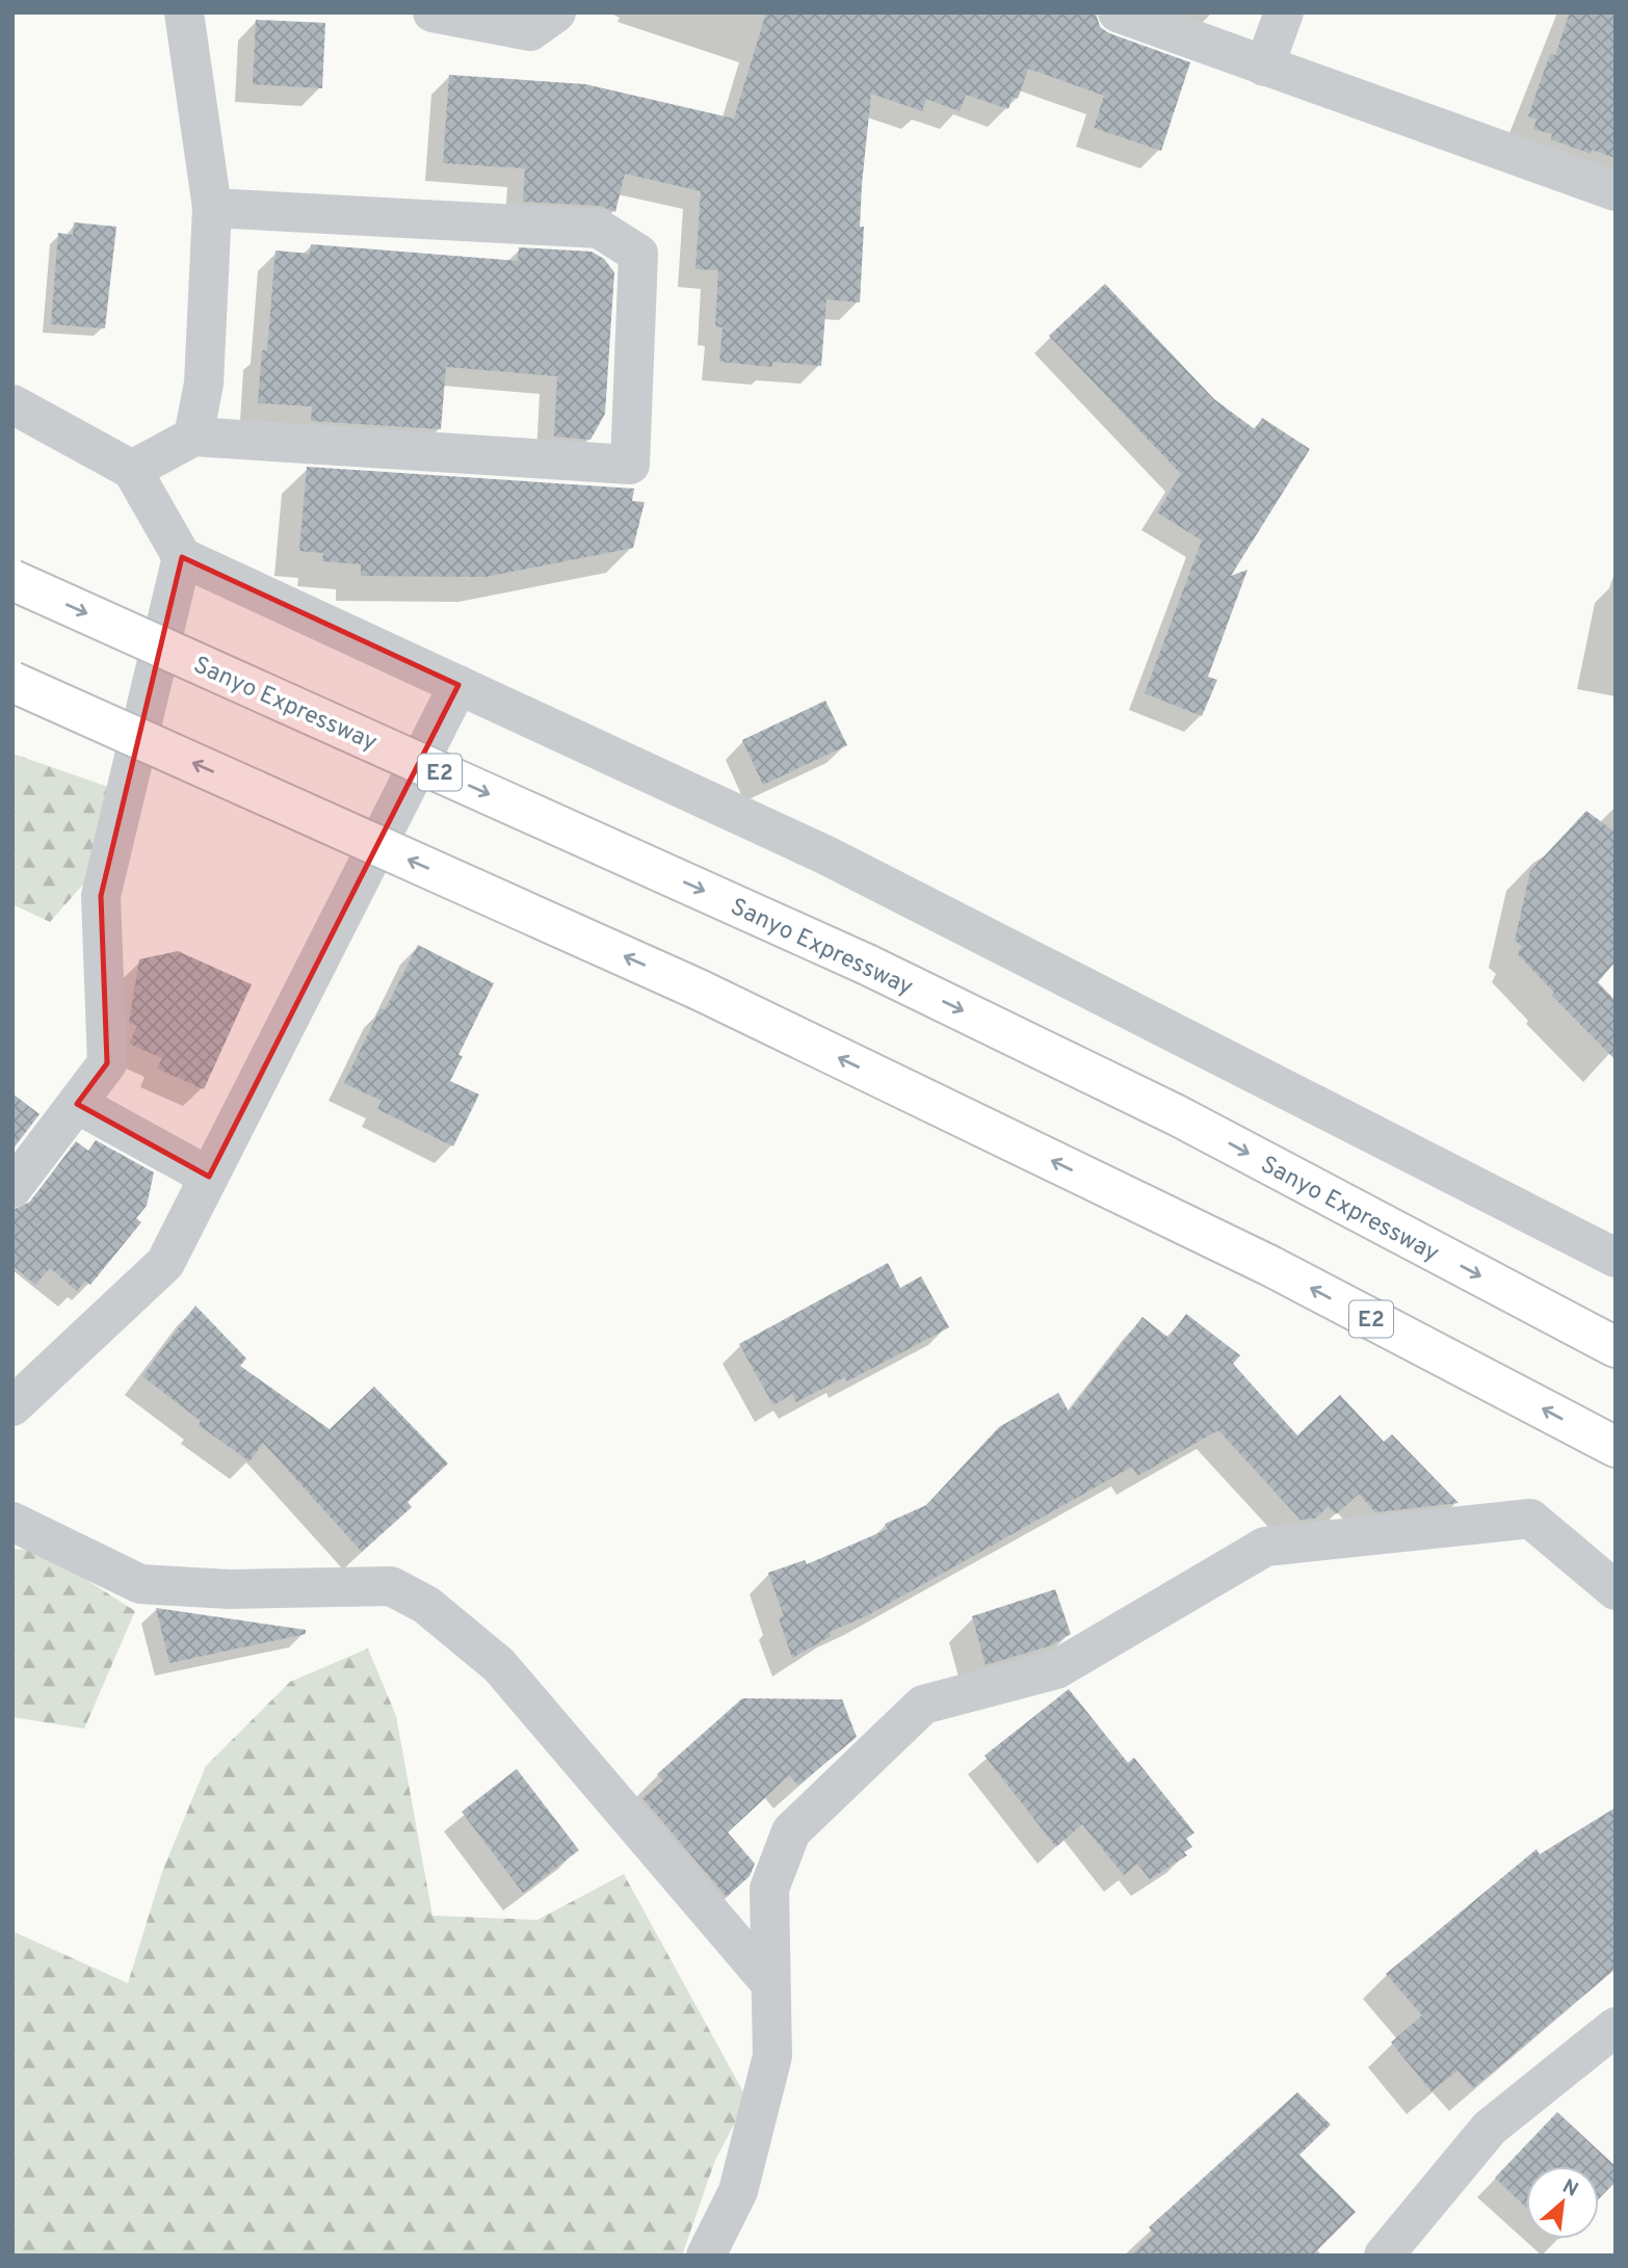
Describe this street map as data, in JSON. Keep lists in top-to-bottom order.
{
  "streets": {
    "highway": ["Sanyo Expressway", "E2"]
  },
  "north": "top right"
}
